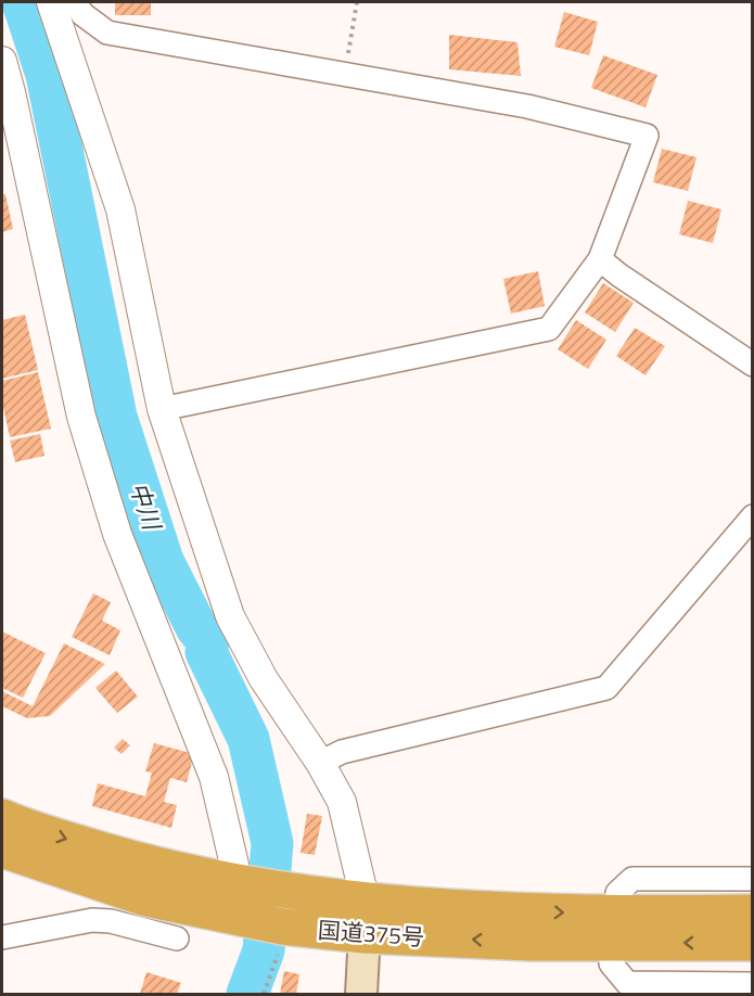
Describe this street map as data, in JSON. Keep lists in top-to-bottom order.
{
  "streets": {
    "highway": ["国道375号"]
  },
  "water": ["中川"]
}
